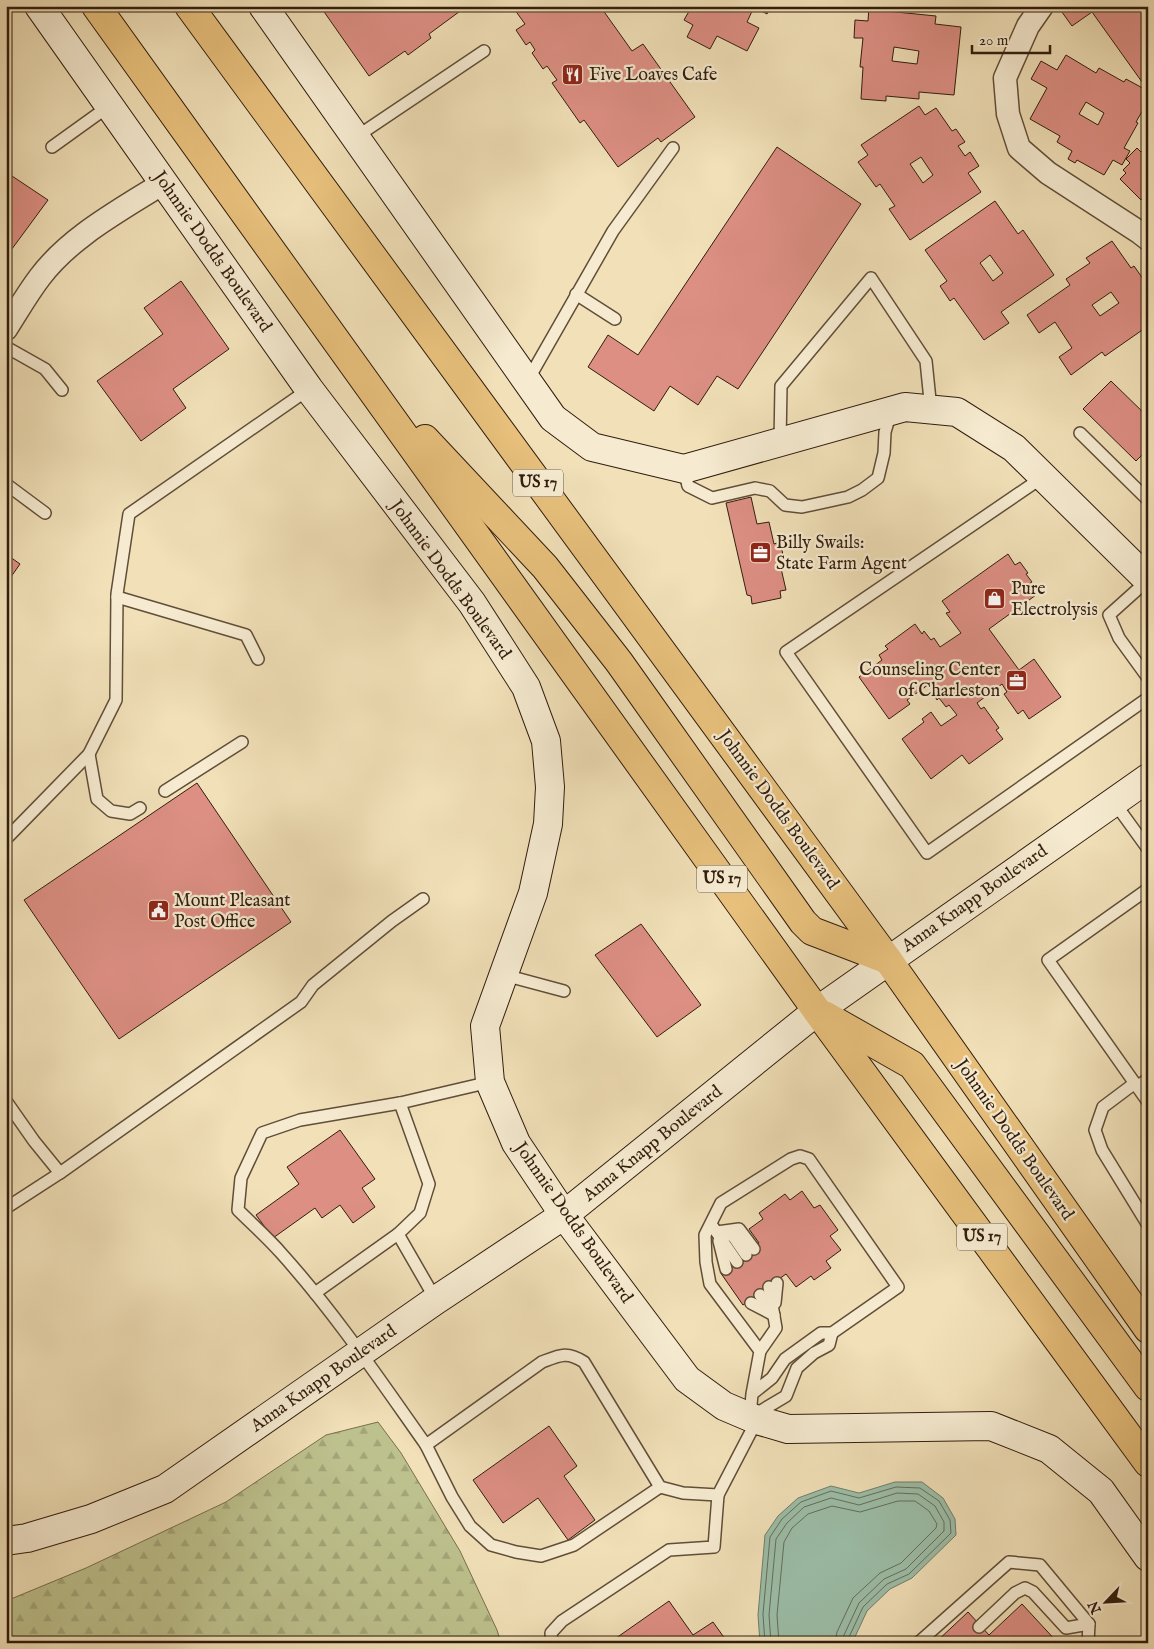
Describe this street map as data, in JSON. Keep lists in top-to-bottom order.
{
  "streets": {
    "highway": ["Johnnie Dodds Boulevard", "US 17"],
    "street": ["Anna Knapp Boulevard"]
  },
  "crossings": [
    ["Johnnie Dodds Boulevard", "Anna Knapp Boulevard"],
    ["US 17", "Anna Knapp Boulevard"]
  ],
  "places": {
    "restaurant": ["Five Loaves Cafe"],
    "office": ["Billy Swails: State Farm Agent", "Counseling Center of Charleston"],
    "shop": ["Pure Electrolysis"],
    "public building": ["Mount Pleasant Post Office"]
  },
  "scale_bar": "20 m",
  "north": "bottom left"
}
